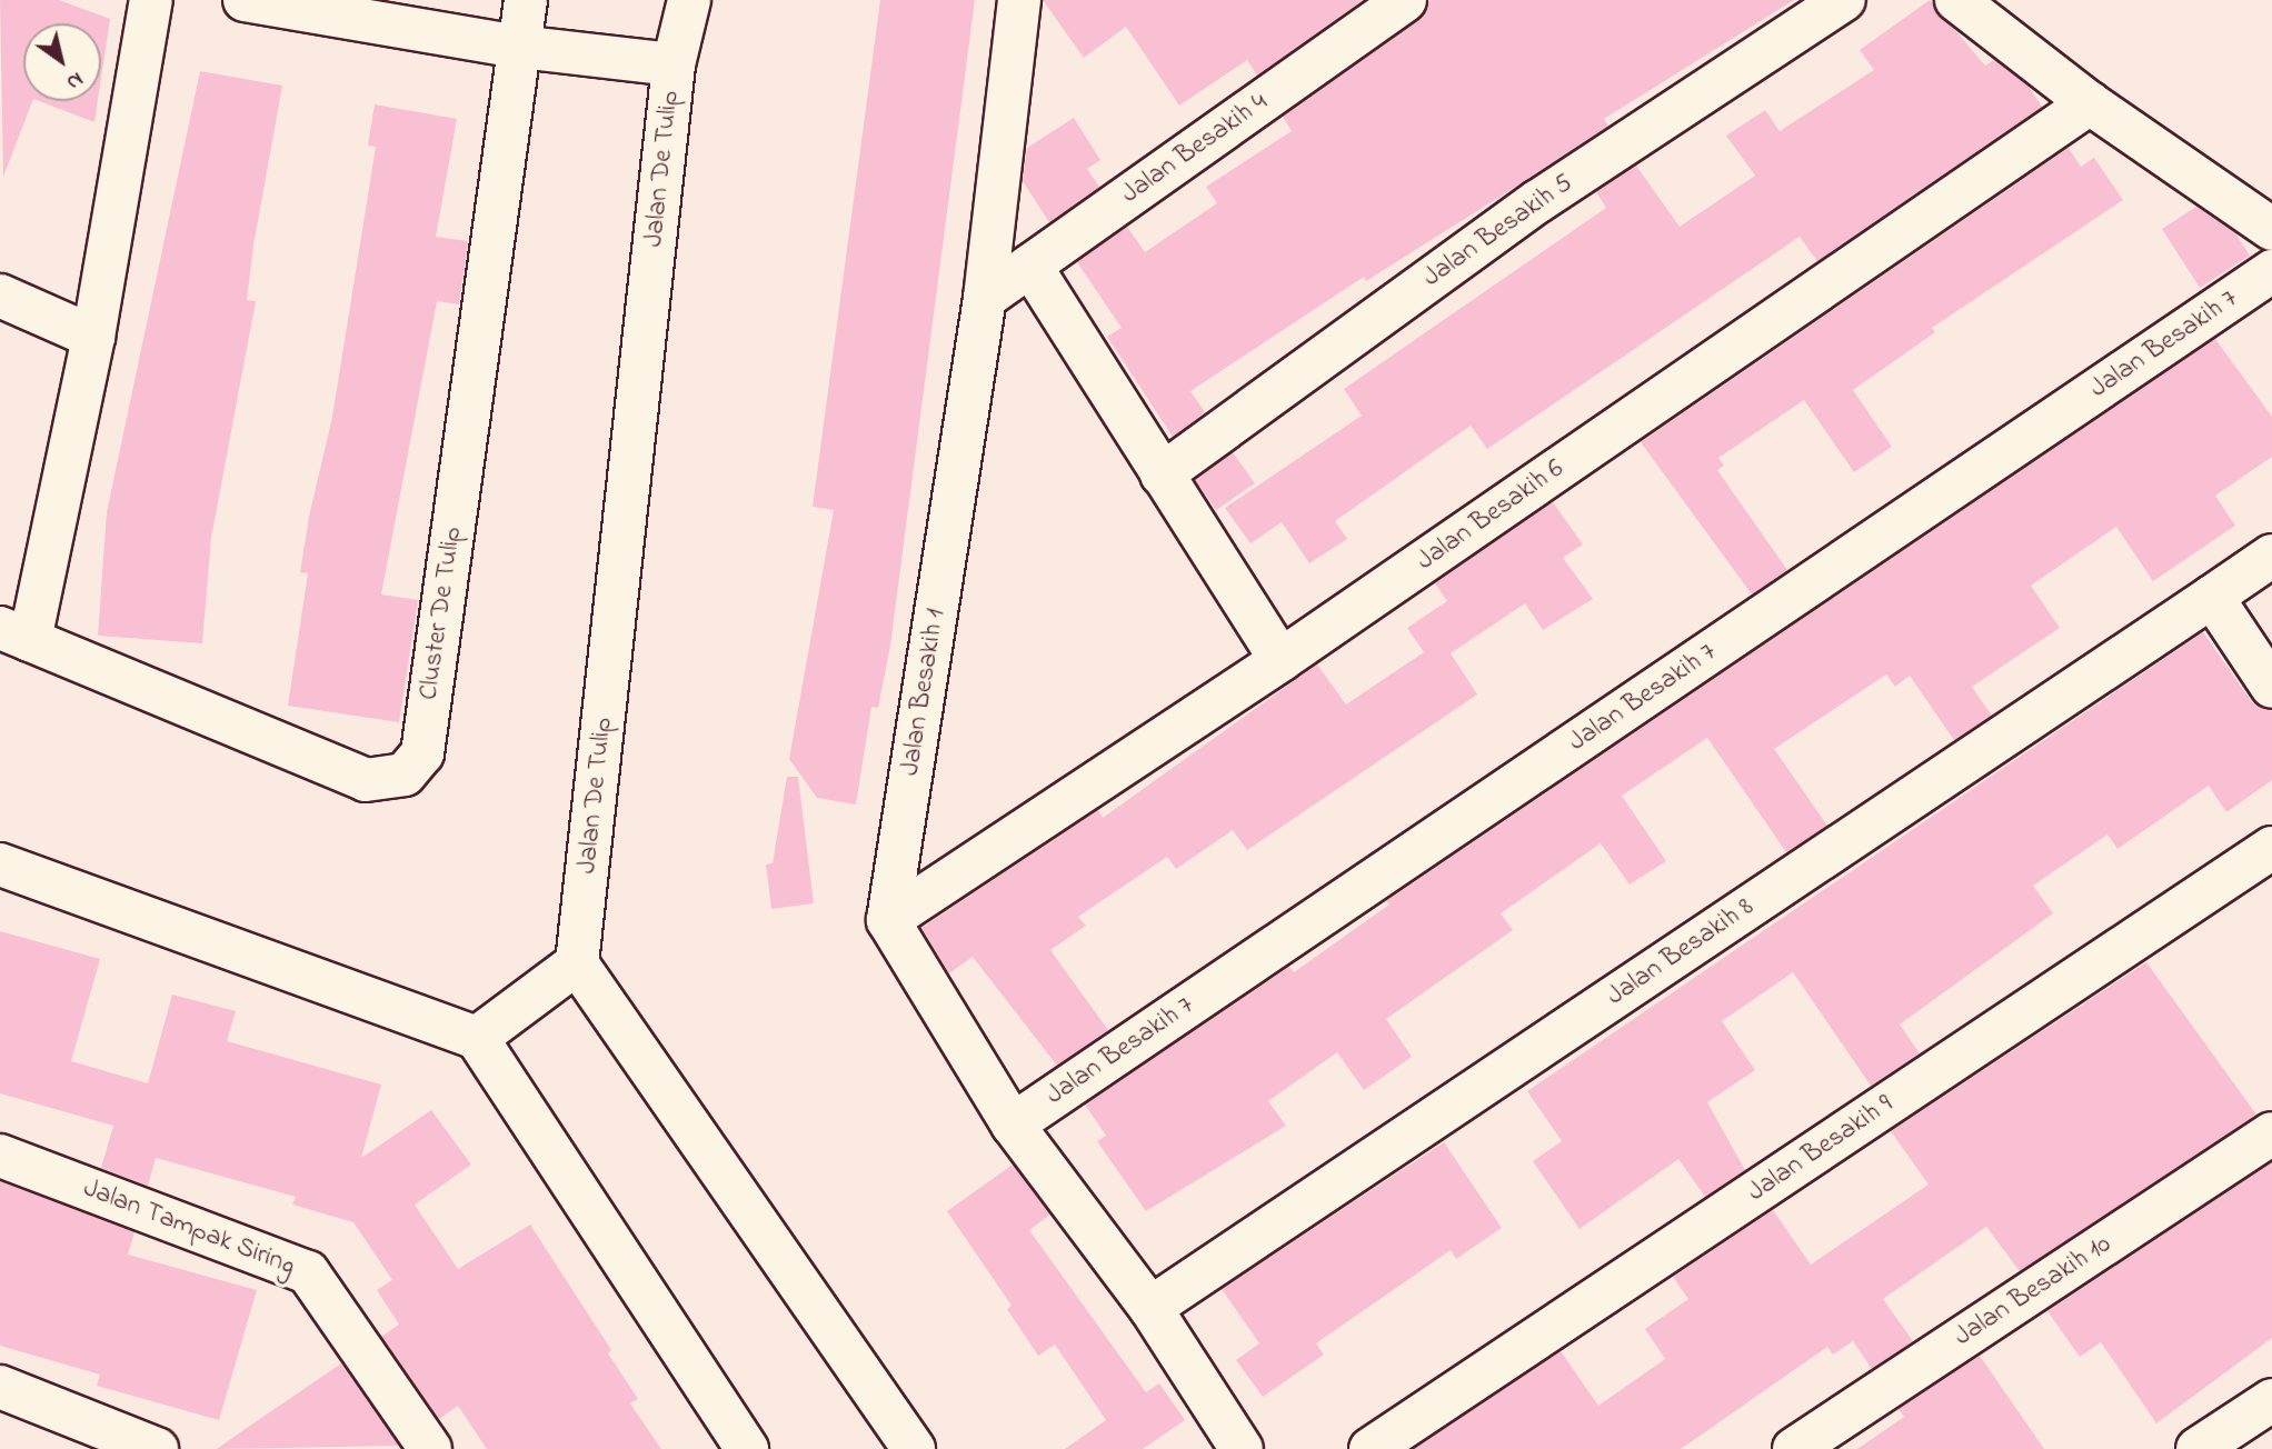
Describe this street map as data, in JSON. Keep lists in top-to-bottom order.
{
  "streets": {
    "street": [
      "Jalan Besakih 4",
      "Jalan De Tulip",
      "Jalan Besakih 5",
      "Jalan Besakih 7",
      "Jalan Besakih 6",
      "Cluster De Tulip",
      "Jalan Besakih 1",
      "Jalan Besakih 8",
      "Jalan Besakih 9",
      "Jalan Tampak Siring",
      "Jalan Besakih 10"
    ]
  },
  "crossings": [
    ["Jalan Besakih 4", "Jalan Besakih 1"],
    ["Jalan Besakih 6", "Jalan Besakih 1"]
  ],
  "north": "bottom right"
}
